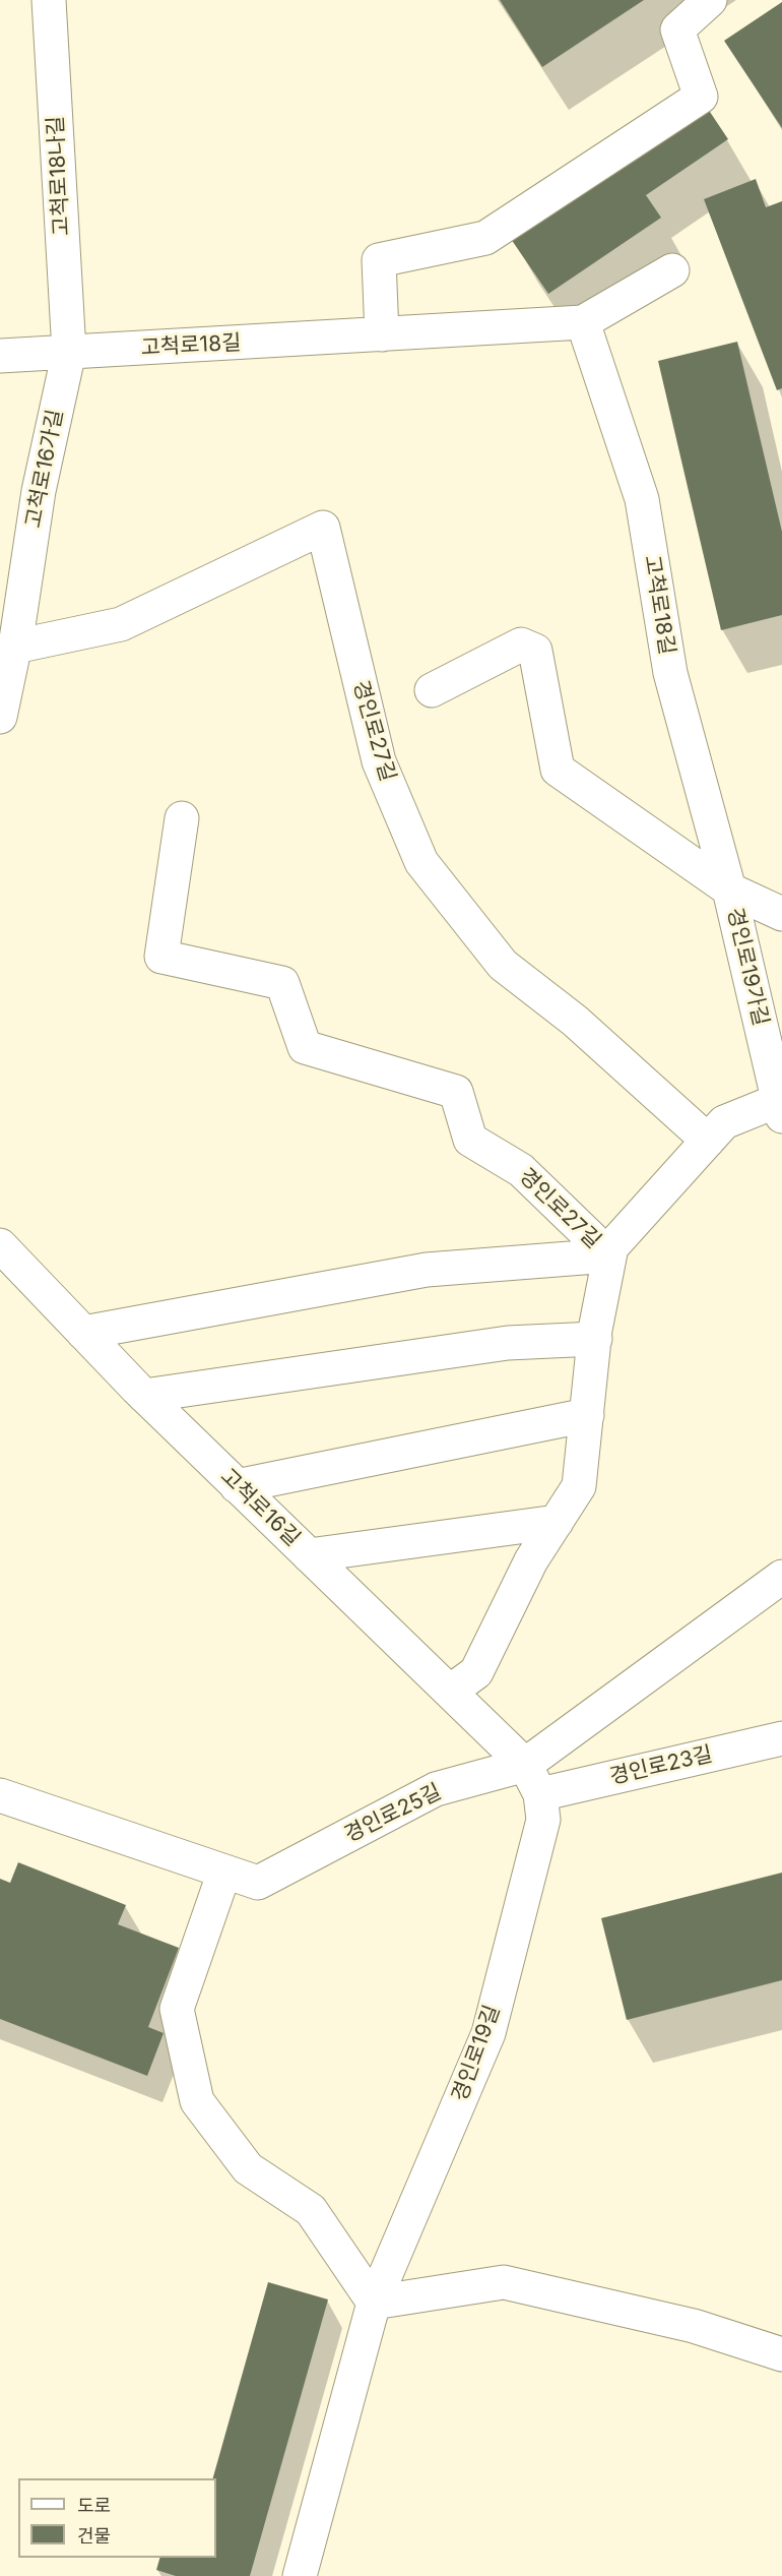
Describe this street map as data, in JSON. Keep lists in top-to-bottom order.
{
  "streets": {
    "street": [
      "고척로18나길",
      "고척로18길",
      "고척로16가길",
      "경인로27길",
      "경인로19가길",
      "고척로16길",
      "경인로23길",
      "경인로25길",
      "경인로19길"
    ]
  },
  "crossings": [
    ["고척로18나길", "고척로18길"],
    ["고척로18나길", "고척로16가길"],
    ["고척로18길", "고척로16가길"],
    ["고척로18길", "경인로19가길"],
    ["고척로16가길", "경인로27길"],
    ["경인로27길", "경인로19가길"],
    ["경인로27길", "고척로16길"],
    ["고척로16길", "경인로23길"],
    ["고척로16길", "경인로25길"],
    ["고척로16길", "경인로19길"],
    ["경인로23길", "경인로19길"]
  ],
  "legend": ["도로", "건물"]
}
